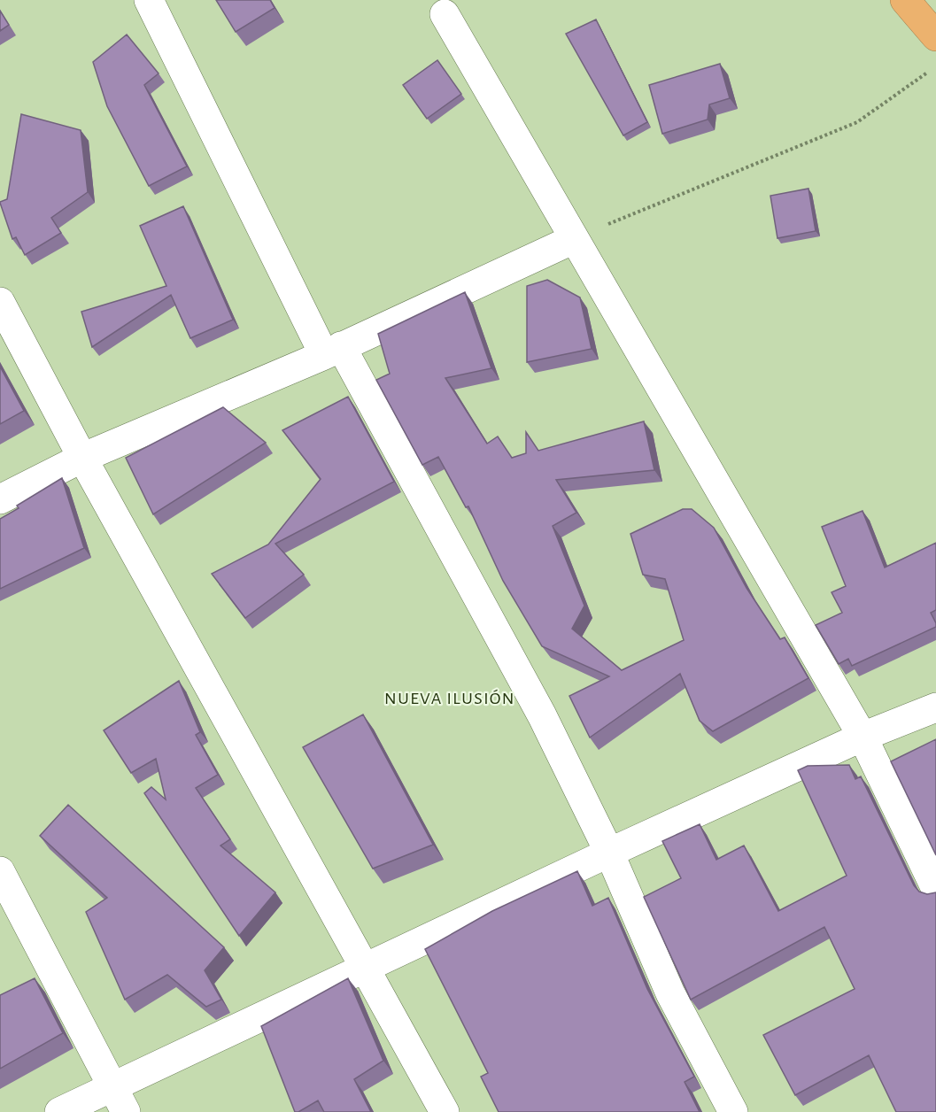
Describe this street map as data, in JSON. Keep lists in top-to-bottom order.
{
  "districts": ["NUEVA ILUSIÓN"]
}
